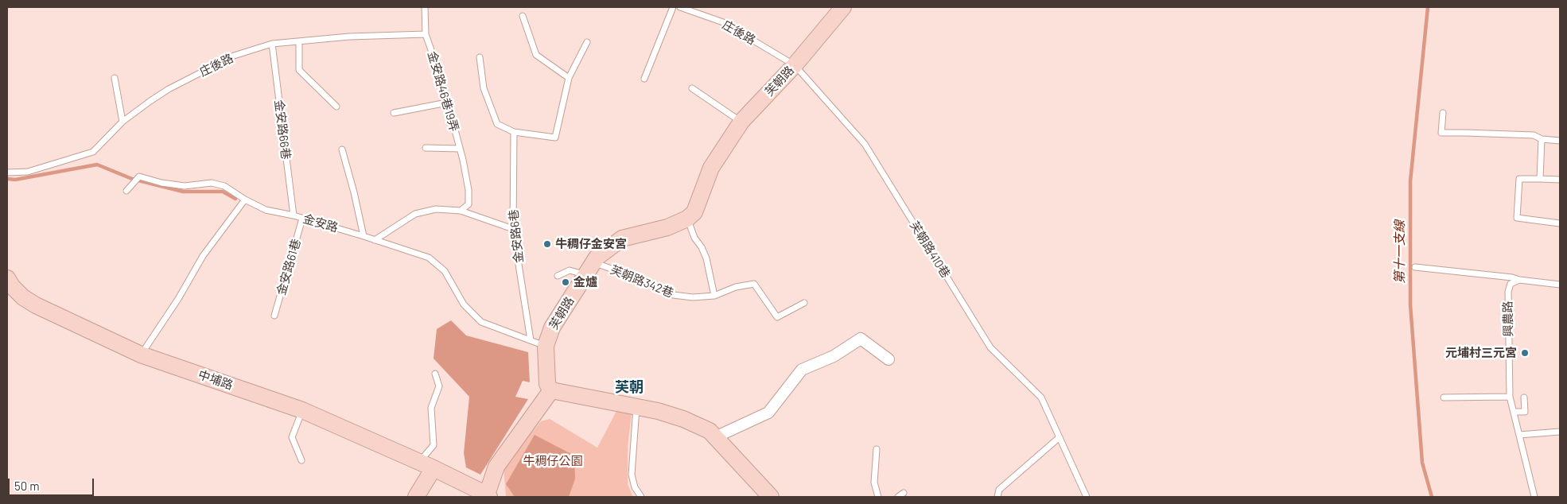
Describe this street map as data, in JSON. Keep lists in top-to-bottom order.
{
  "streets": {
    "street": ["芙朝路", "中埔路"],
    "lane": [
      "庄後路",
      "金安路46巷19弄",
      "金安路66巷",
      "金安路",
      "金安路6巷",
      "芙朝路410巷",
      "金安路61巷",
      "芙朝路342巷",
      "興農路"
    ]
  },
  "crossings": [
    ["庄後路", "芙朝路"],
    ["庄後路", "金安路46巷19弄"],
    ["庄後路", "金安路66巷"],
    ["庄後路", "芙朝路410巷"],
    ["芙朝路", "金安路"],
    ["芙朝路", "金安路6巷"],
    ["芙朝路", "芙朝路410巷"],
    ["芙朝路", "芙朝路342巷"],
    ["金安路66巷", "金安路"],
    ["金安路", "金安路6巷"],
    ["金安路", "金安路61巷"]
  ],
  "districts": ["芙朝"],
  "water": ["第十一支線"],
  "parks": ["牛稠仔公園"],
  "places": ["牛稠仔金安宮", "金爐", "元埔村三元宮"],
  "scale_bar": "50 m"
}
